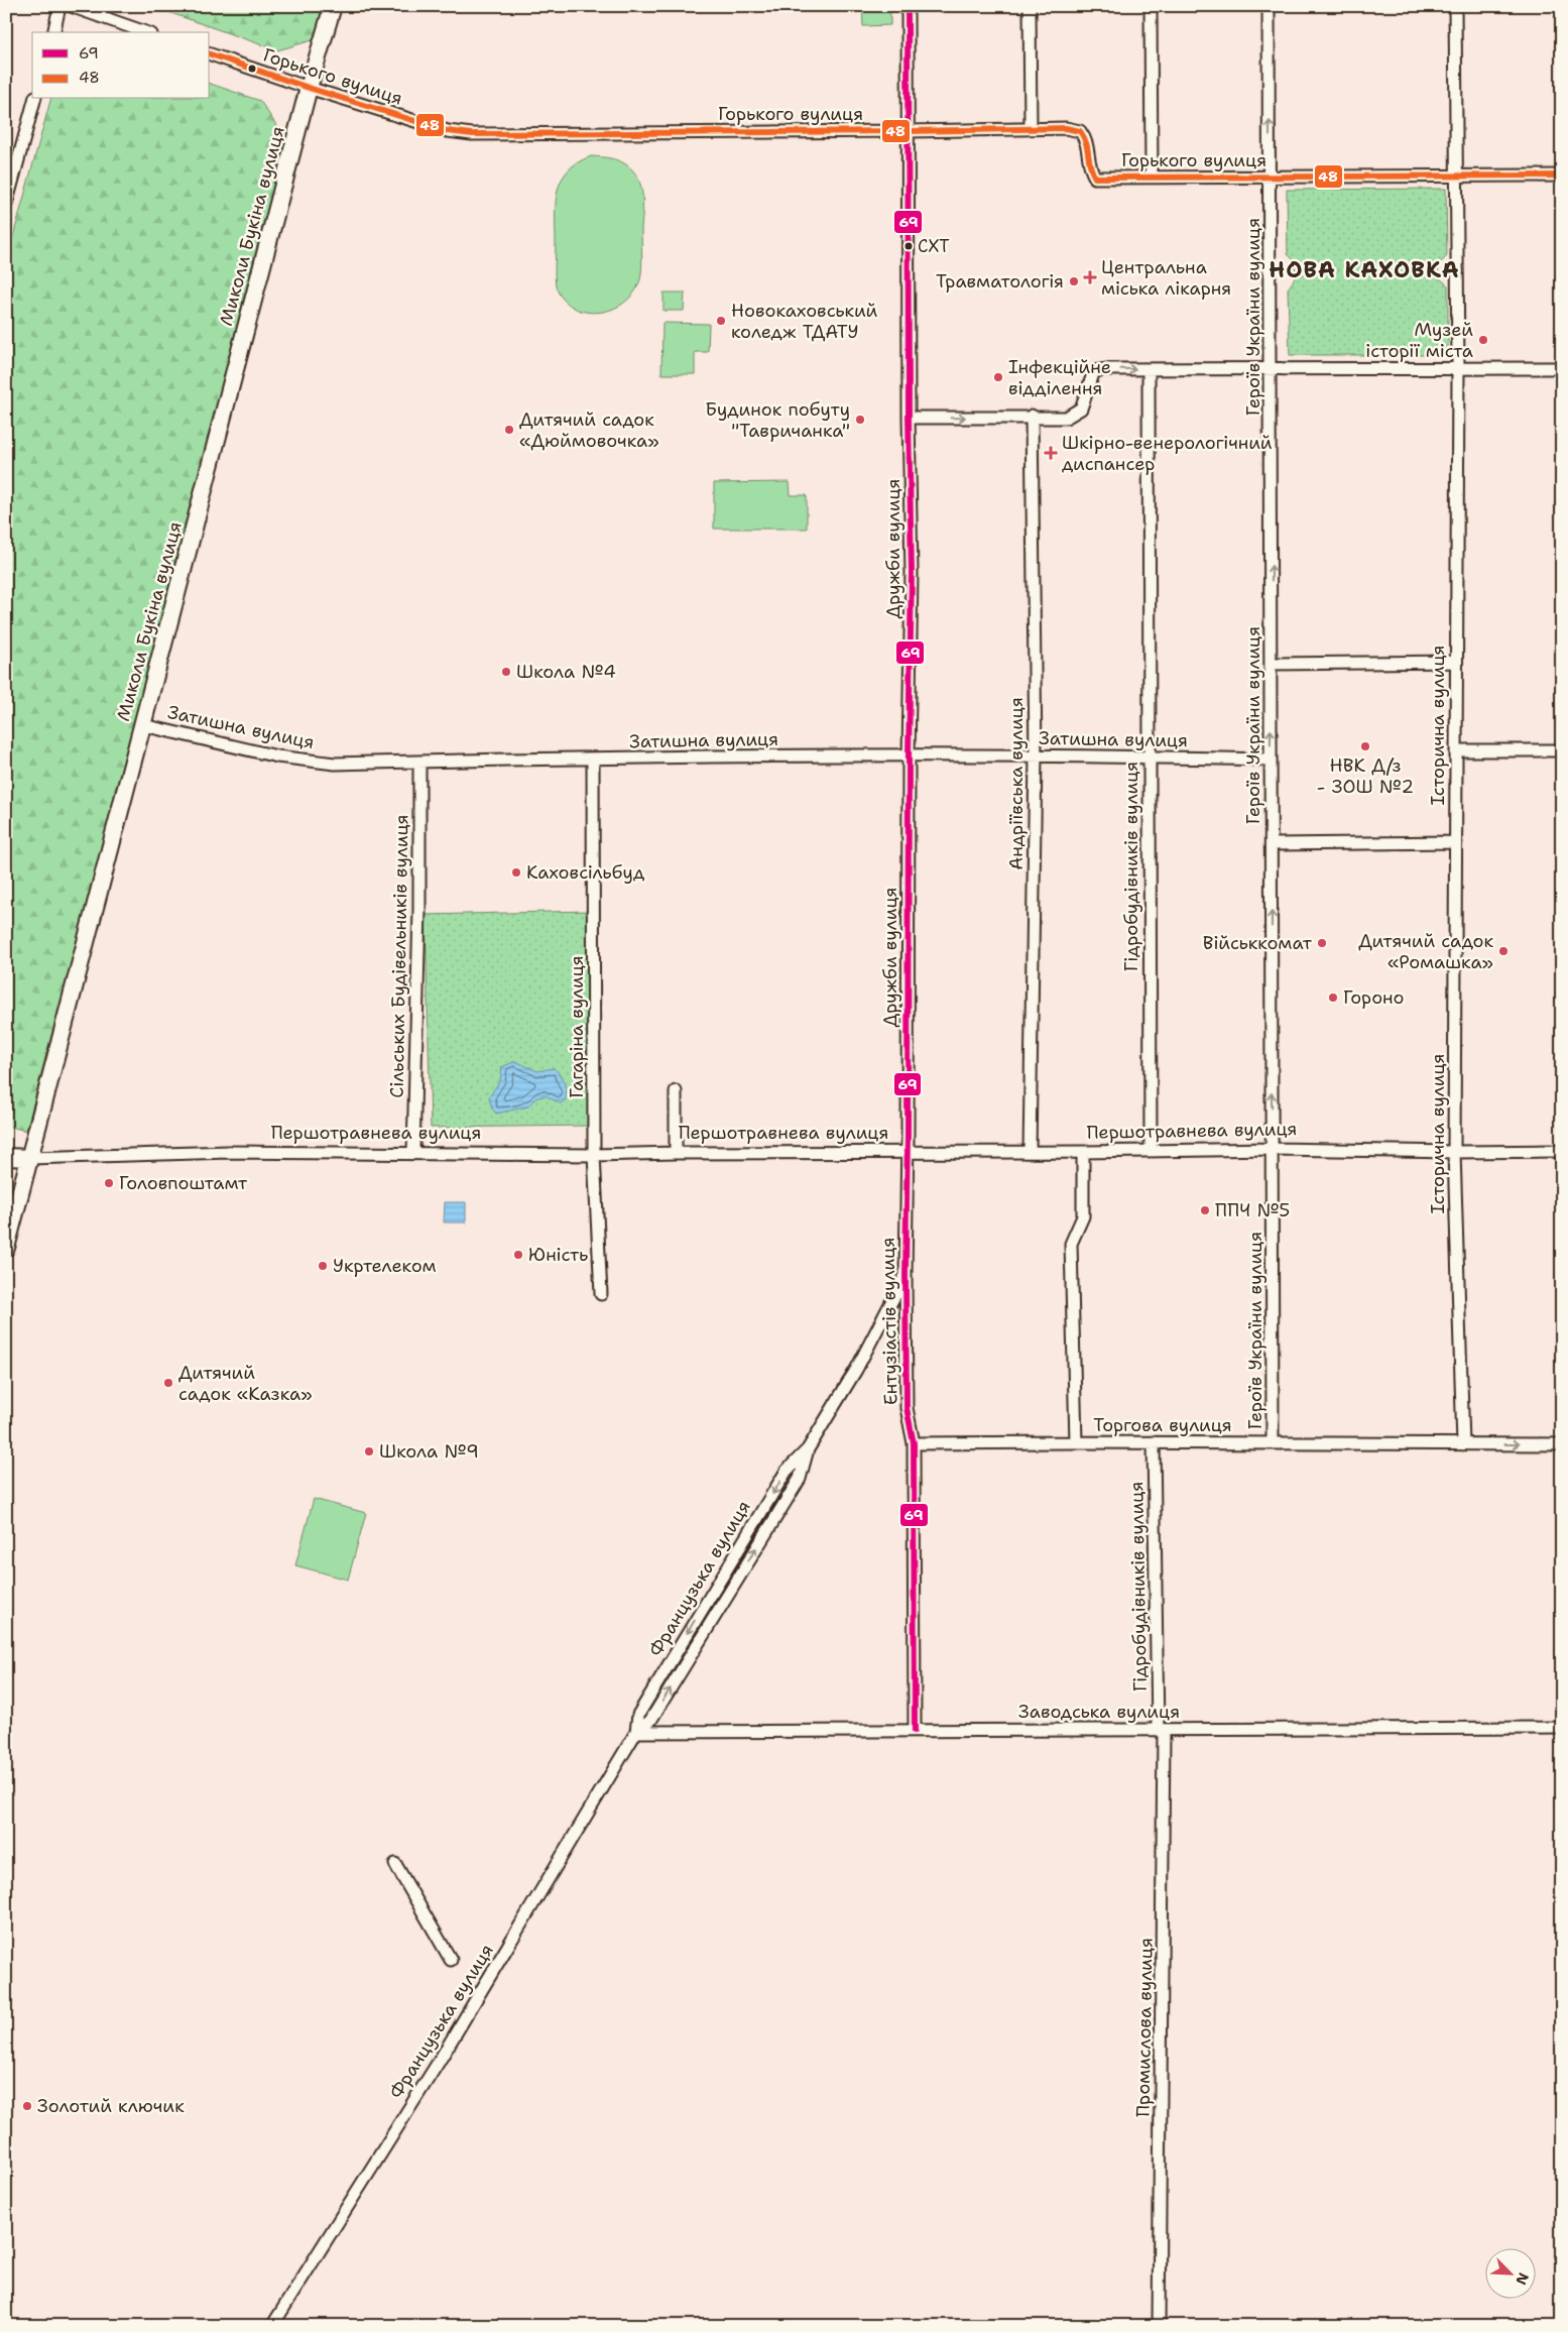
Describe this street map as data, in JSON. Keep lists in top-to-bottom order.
{
  "streets": {
    "street": [
      "Горького вулиця",
      "Миколи Букіна вулиця",
      "Героїв України вулиця",
      "Дружби вулиця",
      "Історична вулиця",
      "Затишна вулиця",
      "Андріївська вулиця",
      "Гідробудівників вулиця",
      "Сільських Будівельників вулиця",
      "Гагаріна вулиця",
      "Першотравнева вулиця",
      "Ентузіастів вулиця",
      "Торгова вулиця",
      "Французька вулиця",
      "Заводська вулиця",
      "Промислова вулиця"
    ]
  },
  "crossings": [
    ["Горького вулиця", "Миколи Букіна вулиця"],
    ["Горького вулиця", "Героїв України вулиця"],
    ["Горького вулиця", "Дружби вулиця"],
    ["Горького вулиця", "Історична вулиця"],
    ["Миколи Букіна вулиця", "Затишна вулиця"],
    ["Миколи Букіна вулиця", "Першотравнева вулиця"],
    ["Героїв України вулиця", "Затишна вулиця"],
    ["Героїв України вулиця", "Першотравнева вулиця"],
    ["Героїв України вулиця", "Торгова вулиця"],
    ["Дружби вулиця", "Затишна вулиця"],
    ["Дружби вулиця", "Першотравнева вулиця"],
    ["Дружби вулиця", "Ентузіастів вулиця"],
    ["Історична вулиця", "Першотравнева вулиця"],
    ["Історична вулиця", "Торгова вулиця"],
    ["Затишна вулиця", "Андріївська вулиця"],
    ["Затишна вулиця", "Гідробудівників вулиця"],
    ["Затишна вулиця", "Сільських Будівельників вулиця"],
    ["Затишна вулиця", "Гагаріна вулиця"],
    ["Андріївська вулиця", "Першотравнева вулиця"],
    ["Гідробудівників вулиця", "Першотравнева вулиця"],
    ["Гідробудівників вулиця", "Торгова вулиця"],
    ["Гідробудівників вулиця", "Заводська вулиця"],
    ["Гідробудівників вулиця", "Промислова вулиця"],
    ["Сільських Будівельників вулиця", "Першотравнева вулиця"],
    ["Гагаріна вулиця", "Першотравнева вулиця"],
    ["Першотравнева вулиця", "Ентузіастів вулиця"],
    ["Ентузіастів вулиця", "Торгова вулиця"],
    ["Ентузіастів вулиця", "Французька вулиця"],
    ["Ентузіастів вулиця", "Заводська вулиця"],
    ["Французька вулиця", "Заводська вулиця"],
    ["Заводська вулиця", "Промислова вулиця"]
  ],
  "one_way": ["Героїв України вулиця"],
  "districts": ["НОВА КАХОВКА"],
  "places": {
    "other": [
      "СХТ",
      "Травматологія",
      "Новокаховський коледж ТДАТУ",
      "Музей історії міста",
      "Інфекційне відділення",
      "Будинок побуту \"Тавричанка\"",
      "Дитячий садок «Дюймовочка»",
      "Школа №4",
      "НВК Д/з - ЗОШ №2",
      "Каховсільбуд",
      "Військкомат",
      "Дитячий садок «Ромашка»",
      "Гороно",
      "Головпоштамт",
      "ППЧ №5",
      "Юність",
      "Укртелеком",
      "Дитячий садок «Казка»",
      "Школа №9",
      "Золотий ключик"
    ],
    "health": ["Центральна міська лікарня", "Шкірно-венерологічний диспансер"]
  },
  "lines": ["transit line 69", "transit line 48"],
  "legend": ["69", "48"],
  "north": "bottom right"
}
